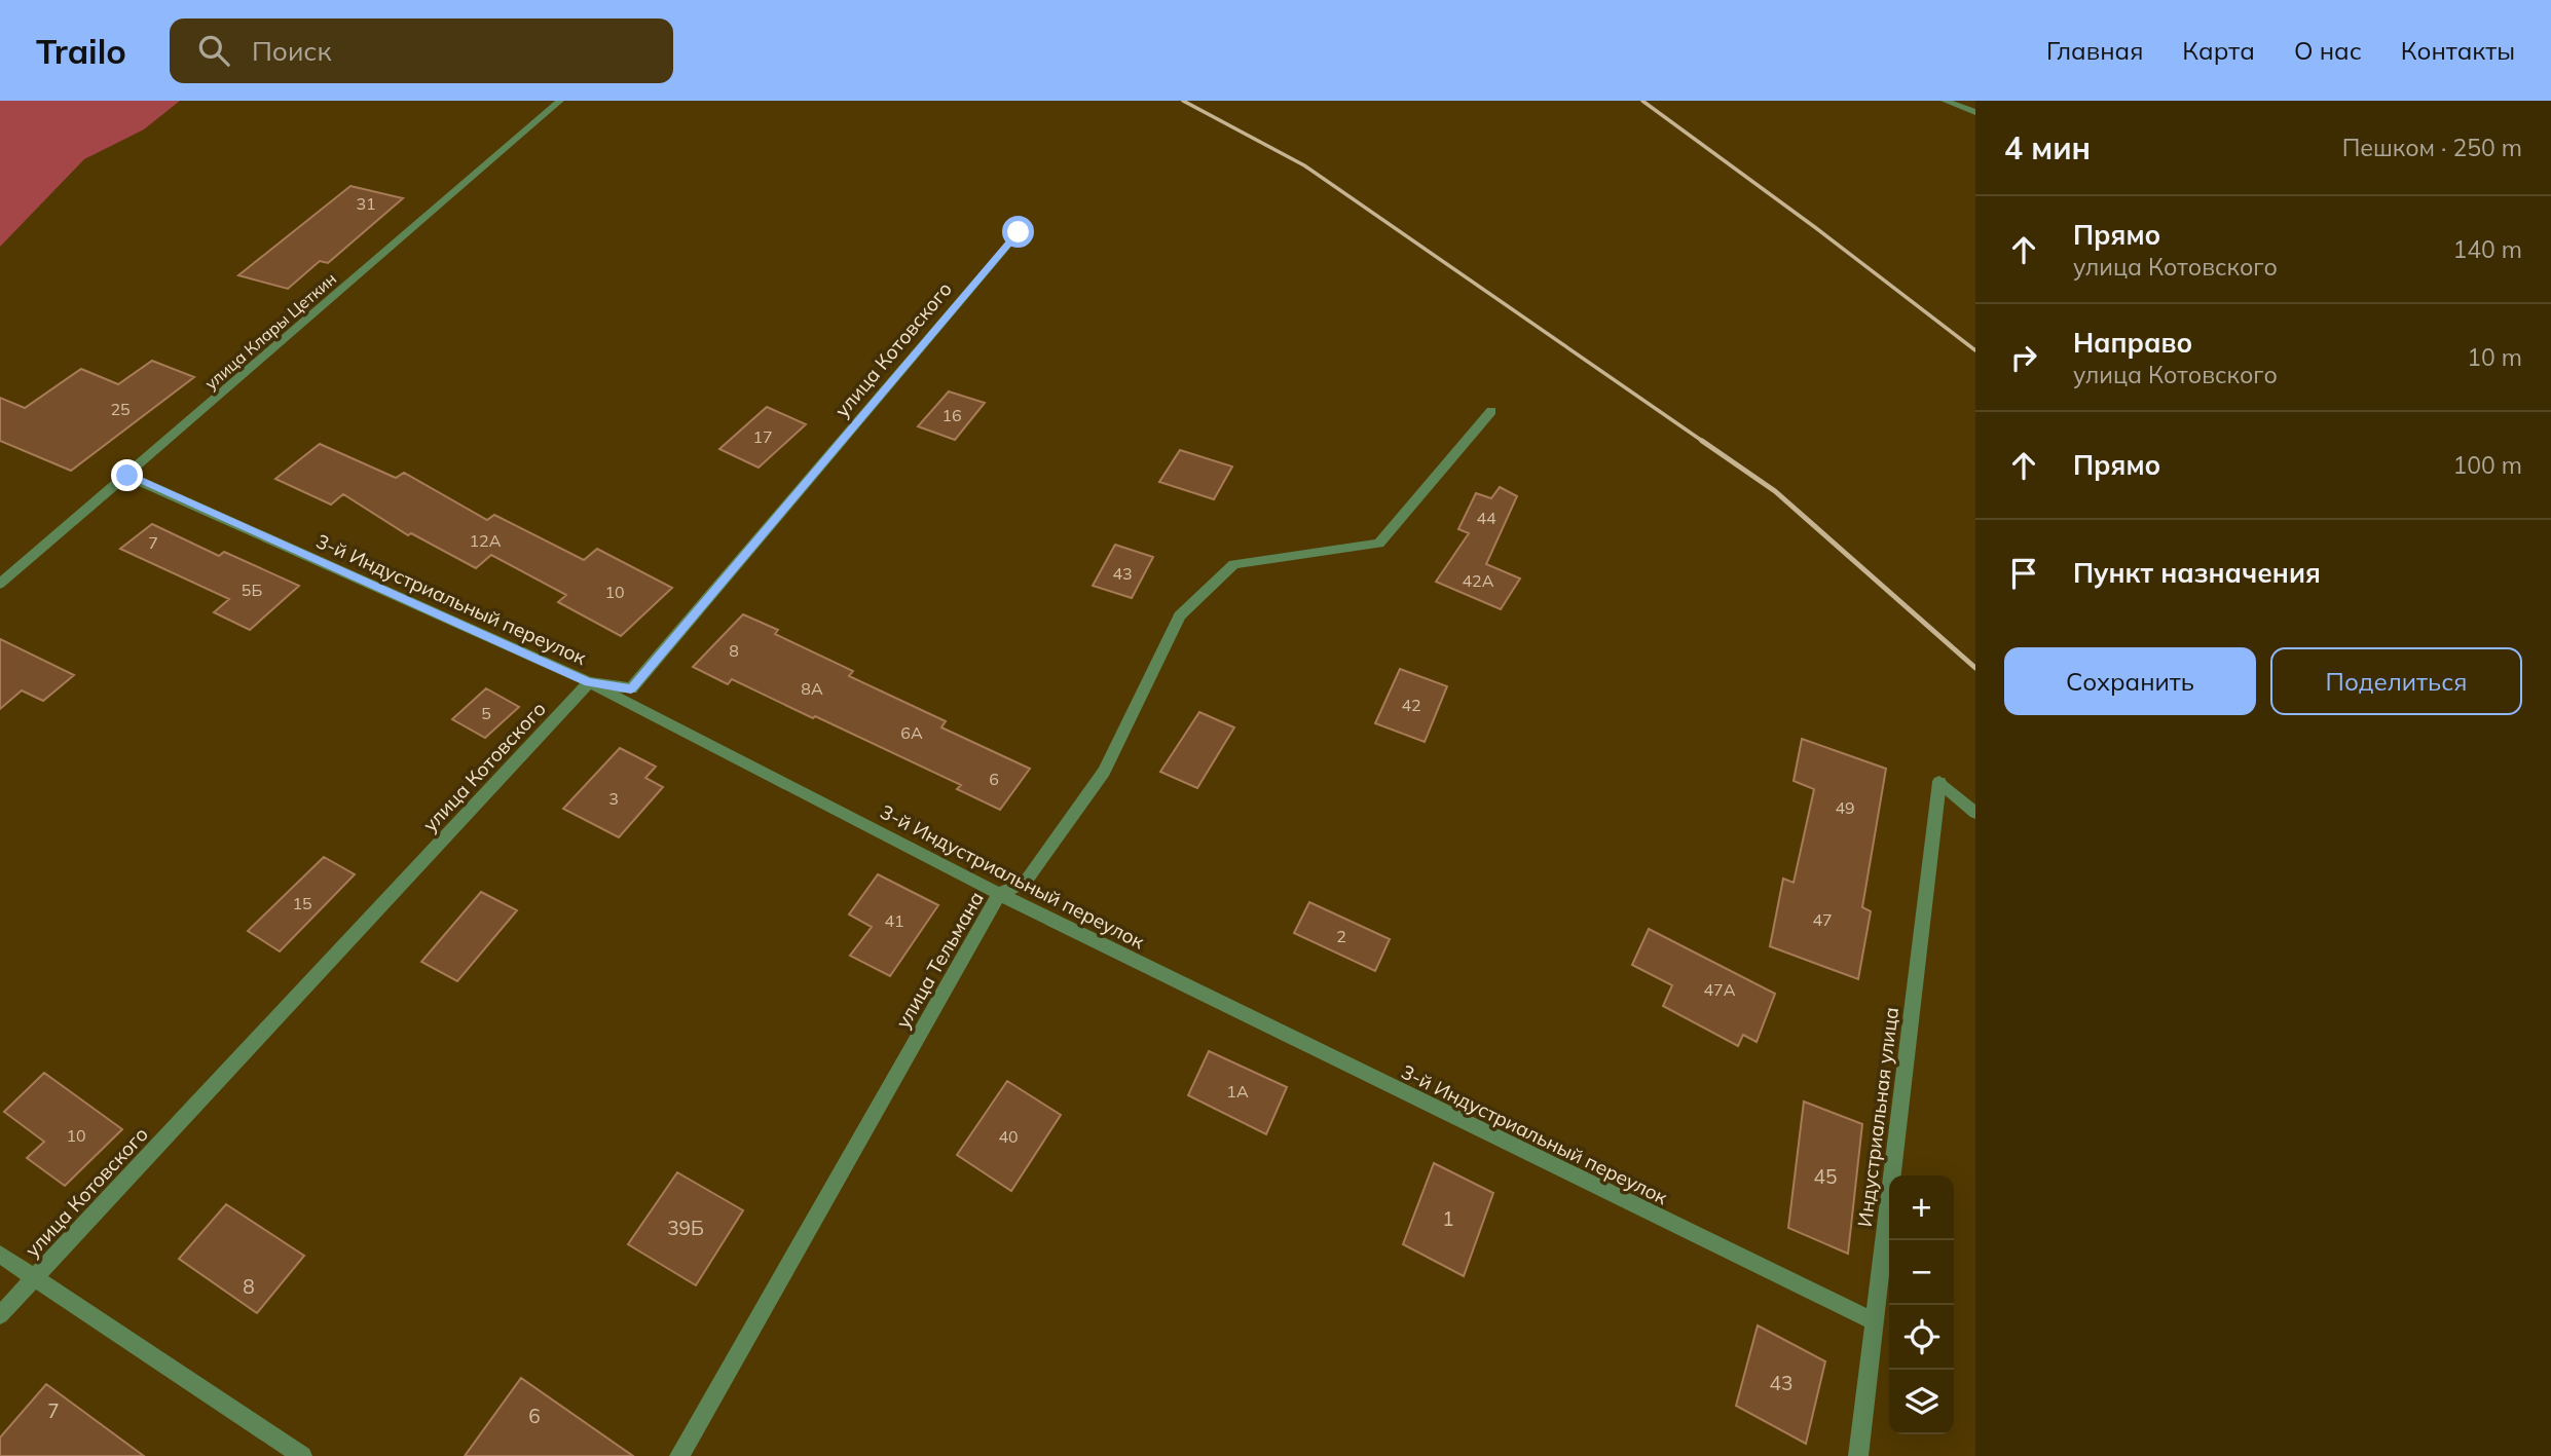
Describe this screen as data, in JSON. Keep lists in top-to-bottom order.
{
  "streets": {
    "street": [
      "улица Клары Цеткин",
      "улица Котовского",
      "3-й Индустриальный переулок",
      "улица Тельмана",
      "Индустриальная улица"
    ]
  },
  "crossings": [
    ["улица Клары Цеткин", "3-й Индустриальный переулок"],
    ["улица Котовского", "3-й Индустриальный переулок"],
    ["3-й Индустриальный переулок", "улица Тельмана"],
    ["3-й Индустриальный переулок", "Индустриальная улица"]
  ],
  "house_numbers": [
    "31",
    "25",
    "16",
    "17",
    "44",
    "12А",
    "7",
    "43",
    "42А",
    "5Б",
    "10",
    "8",
    "8А",
    "42",
    "5",
    "6А",
    "6",
    "3",
    "49",
    "15",
    "47",
    "41",
    "2",
    "47А",
    "1А",
    "10",
    "40",
    "45",
    "1",
    "39Б",
    "8",
    "43",
    "7",
    "6"
  ],
  "page": {
    "header": "Trailo",
    "search": "Поиск",
    "nav": [
      "Главная",
      "Карта",
      "О нас",
      "Контакты"
    ],
    "heading": ["4 мин", "Пешком · 250 m"],
    "list": [
      ["Прямо", "улица Котовского", "140 m"],
      ["Направо", "улица Котовского", "10 m"],
      ["Прямо", "100 m"],
      "Пункт назначения"
    ],
    "buttons": ["Сохранить", "Поделиться"],
    "map_buttons": ["+", "−"]
  }
}
